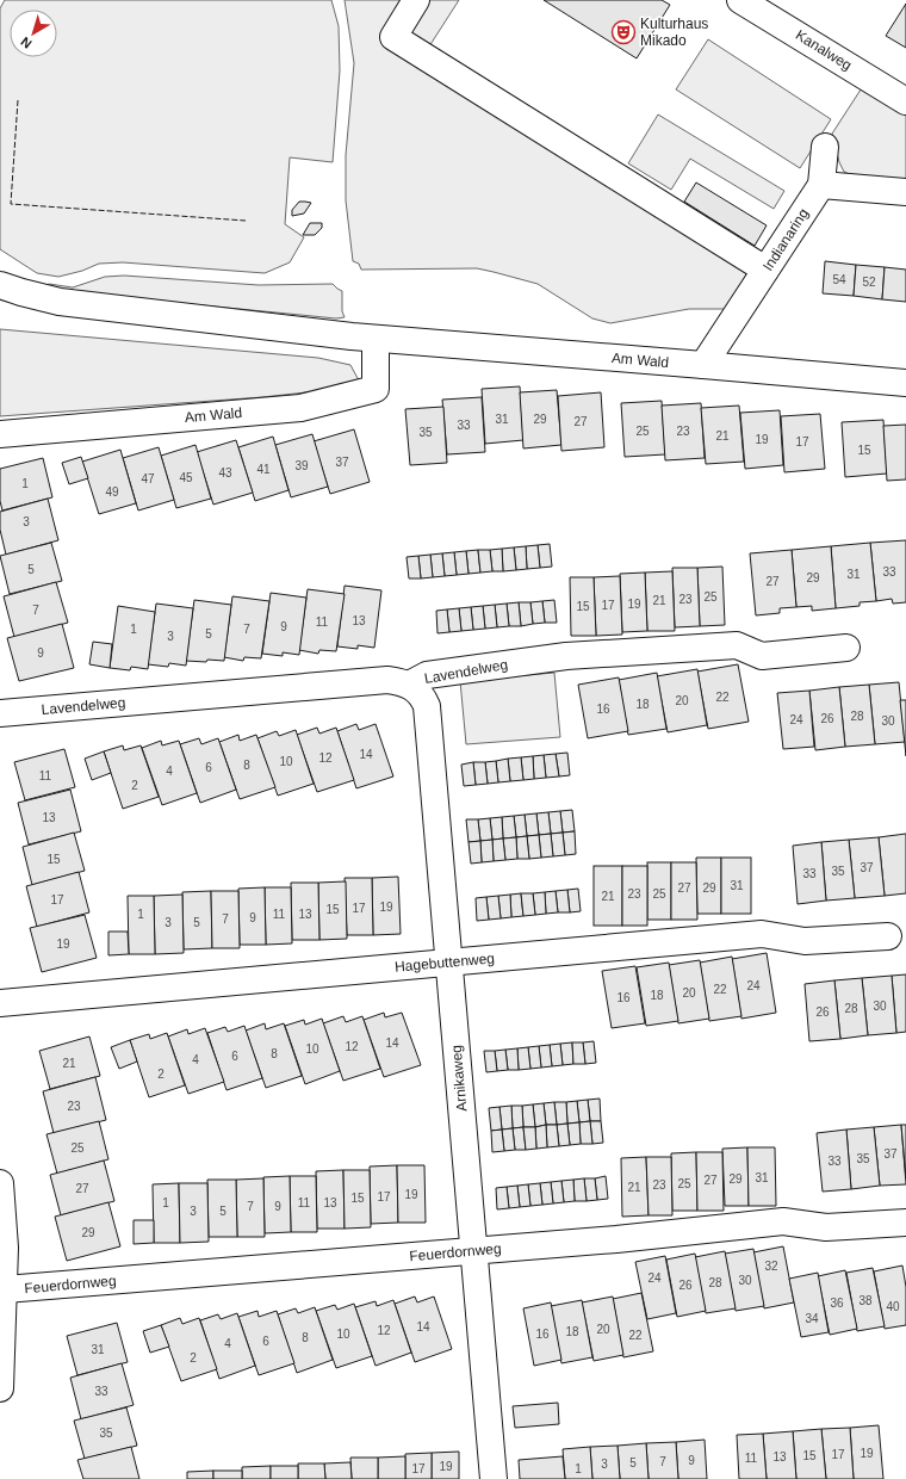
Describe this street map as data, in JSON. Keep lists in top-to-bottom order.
{
  "streets": {
    "street": [
      "Kanalweg",
      "Indianaring",
      "Am Wald",
      "Lavendelweg",
      "Hagebuttenweg",
      "Arnikaweg",
      "Feuerdornweg"
    ]
  },
  "crossings": [
    ["Indianaring", "Am Wald"],
    ["Lavendelweg", "Arnikaweg"],
    ["Hagebuttenweg", "Arnikaweg"],
    ["Arnikaweg", "Feuerdornweg"]
  ],
  "places": {
    "theatre": ["Kulturhaus Mikado"]
  },
  "house_numbers": [
    "54",
    "52",
    "31",
    "29",
    "27",
    "33",
    "25",
    "23",
    "35",
    "21",
    "19",
    "17",
    "15",
    "37",
    "39",
    "41",
    "43",
    "45",
    "47",
    "1",
    "49",
    "3",
    "5",
    "33",
    "31",
    "29",
    "27",
    "25",
    "23",
    "21",
    "19",
    "17",
    "15",
    "7",
    "13",
    "11",
    "9",
    "1",
    "7",
    "5",
    "3",
    "9",
    "22",
    "20",
    "18",
    "16",
    "28",
    "26",
    "24",
    "30",
    "14",
    "12",
    "10",
    "8",
    "6",
    "4",
    "11",
    "2",
    "13",
    "15",
    "37",
    "35",
    "33",
    "31",
    "27",
    "29",
    "23",
    "25",
    "21",
    "17",
    "19",
    "17",
    "15",
    "1",
    "11",
    "13",
    "9",
    "7",
    "3",
    "5",
    "19",
    "24",
    "22",
    "20",
    "18",
    "16",
    "30",
    "28",
    "26",
    "14",
    "12",
    "10",
    "8",
    "6",
    "4",
    "21",
    "2",
    "23",
    "25",
    "37",
    "35",
    "33",
    "31",
    "29",
    "27",
    "25",
    "23",
    "21",
    "27",
    "19",
    "17",
    "15",
    "1",
    "11",
    "13",
    "7",
    "9",
    "3",
    "5",
    "29",
    "32",
    "24",
    "30",
    "28",
    "26",
    "38",
    "36",
    "40",
    "34",
    "14",
    "20",
    "12",
    "18",
    "10",
    "16",
    "22",
    "8",
    "6",
    "4",
    "31",
    "2",
    "33",
    "35",
    "19",
    "17",
    "15",
    "13",
    "11",
    "9",
    "7",
    "5",
    "3",
    "19",
    "17",
    "1"
  ],
  "north": "bottom left"
}
